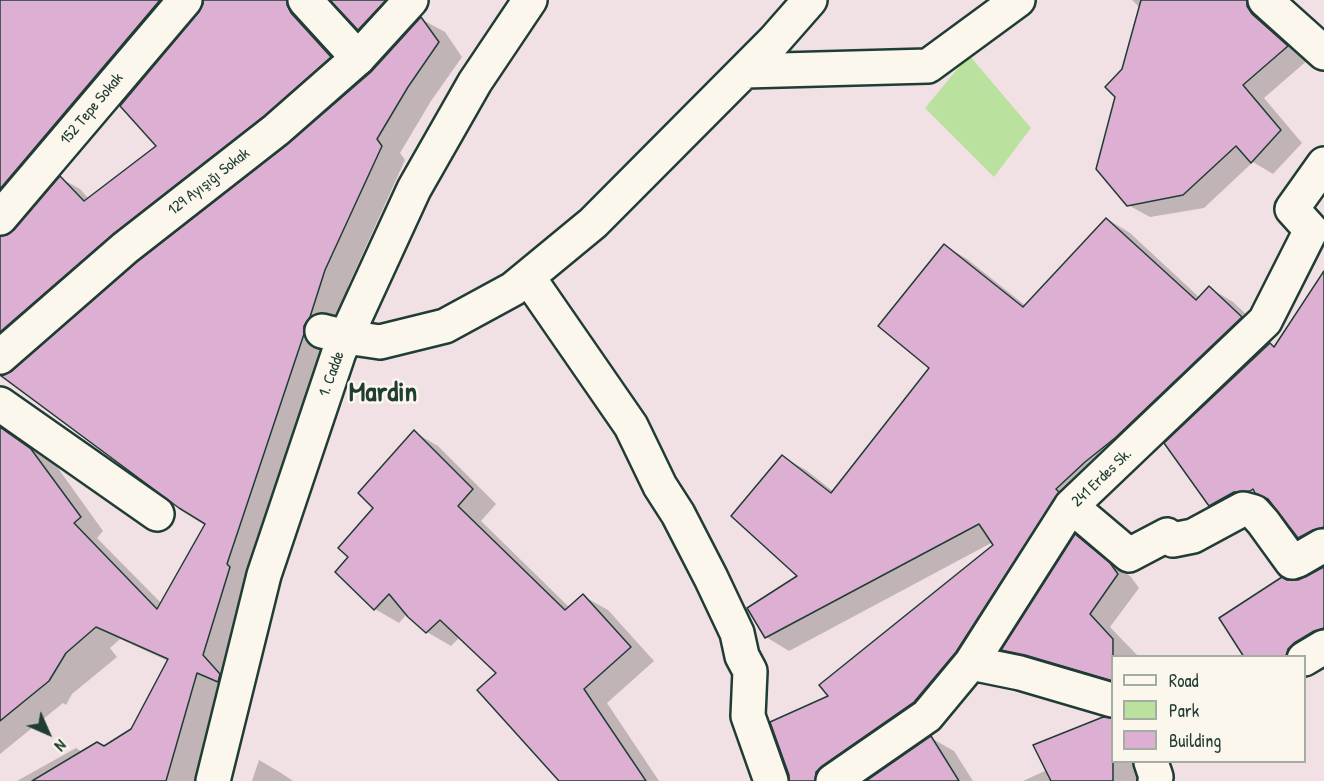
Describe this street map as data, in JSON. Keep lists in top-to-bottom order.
{
  "streets": {
    "street": [
      "152 Tepe Sokak",
      "129 Ayışığı Sokak",
      "1. Cadde",
      "241 Erdes Sk."
    ]
  },
  "districts": ["Mardin"],
  "legend": ["Road", "Park", "Building"],
  "north": "bottom right"
}
